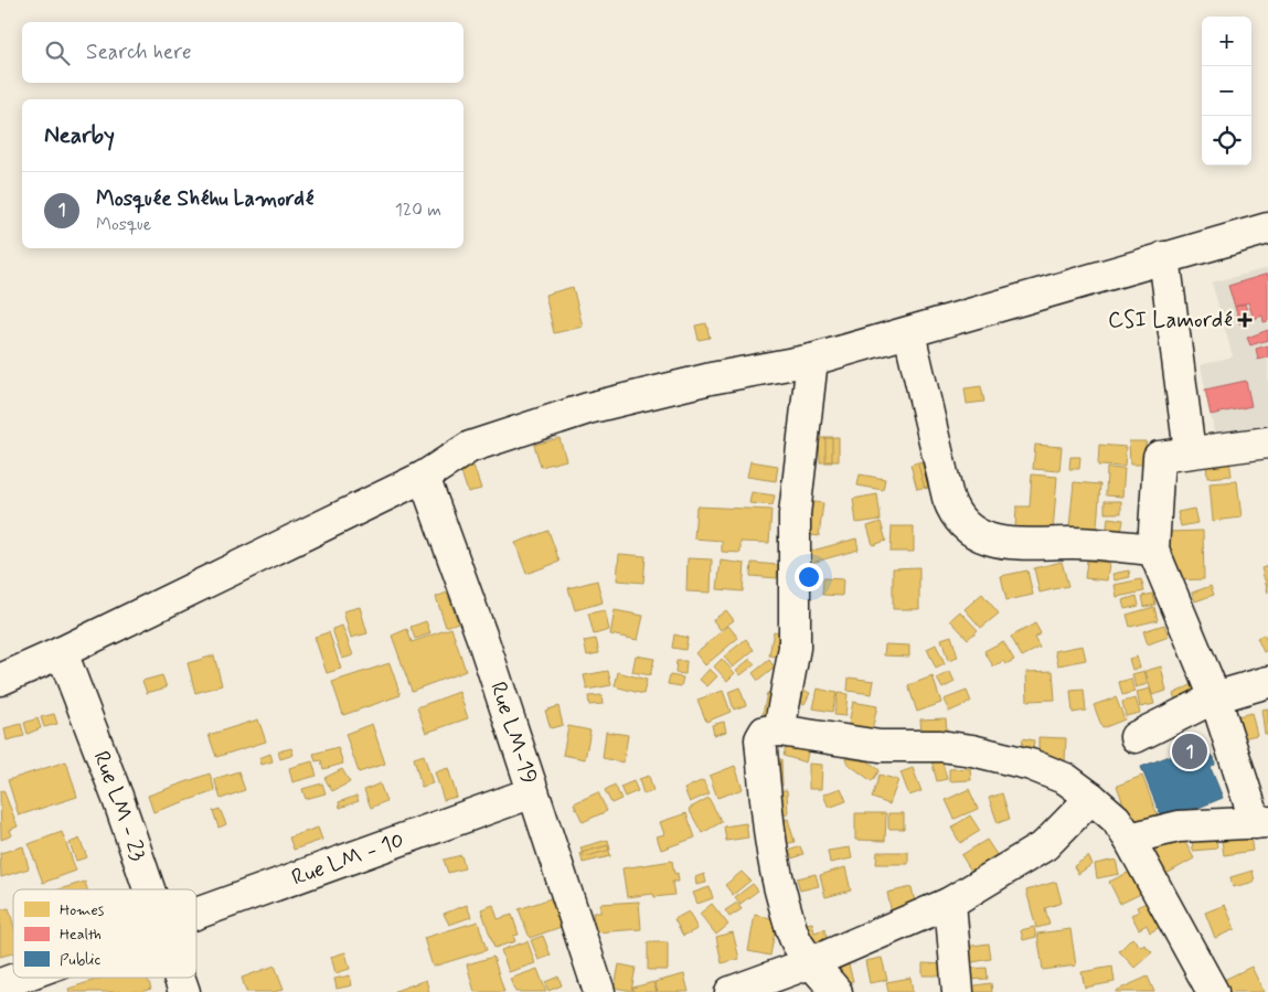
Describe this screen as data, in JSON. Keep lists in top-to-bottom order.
{
  "streets": {
    "street": ["Rue LM-19", "Rue LM - 23", "Rue LM - 10"]
  },
  "crossings": [
    ["Rue LM-19", "Rue LM - 10"]
  ],
  "places": {
    "health": ["CSI Lamordé"]
  },
  "legend": ["Homes", "Health", "Public"],
  "page": {
    "map_buttons": ["+", "−"],
    "search": "Search here",
    "heading": "Nearby",
    "list": [
      {
        "mark": "1",
        "name": "Mosquée Shéhu Lamordé",
        "note": "Mosque",
        "value": "120 m"
      }
    ],
    "pins": "1"
  }
}
